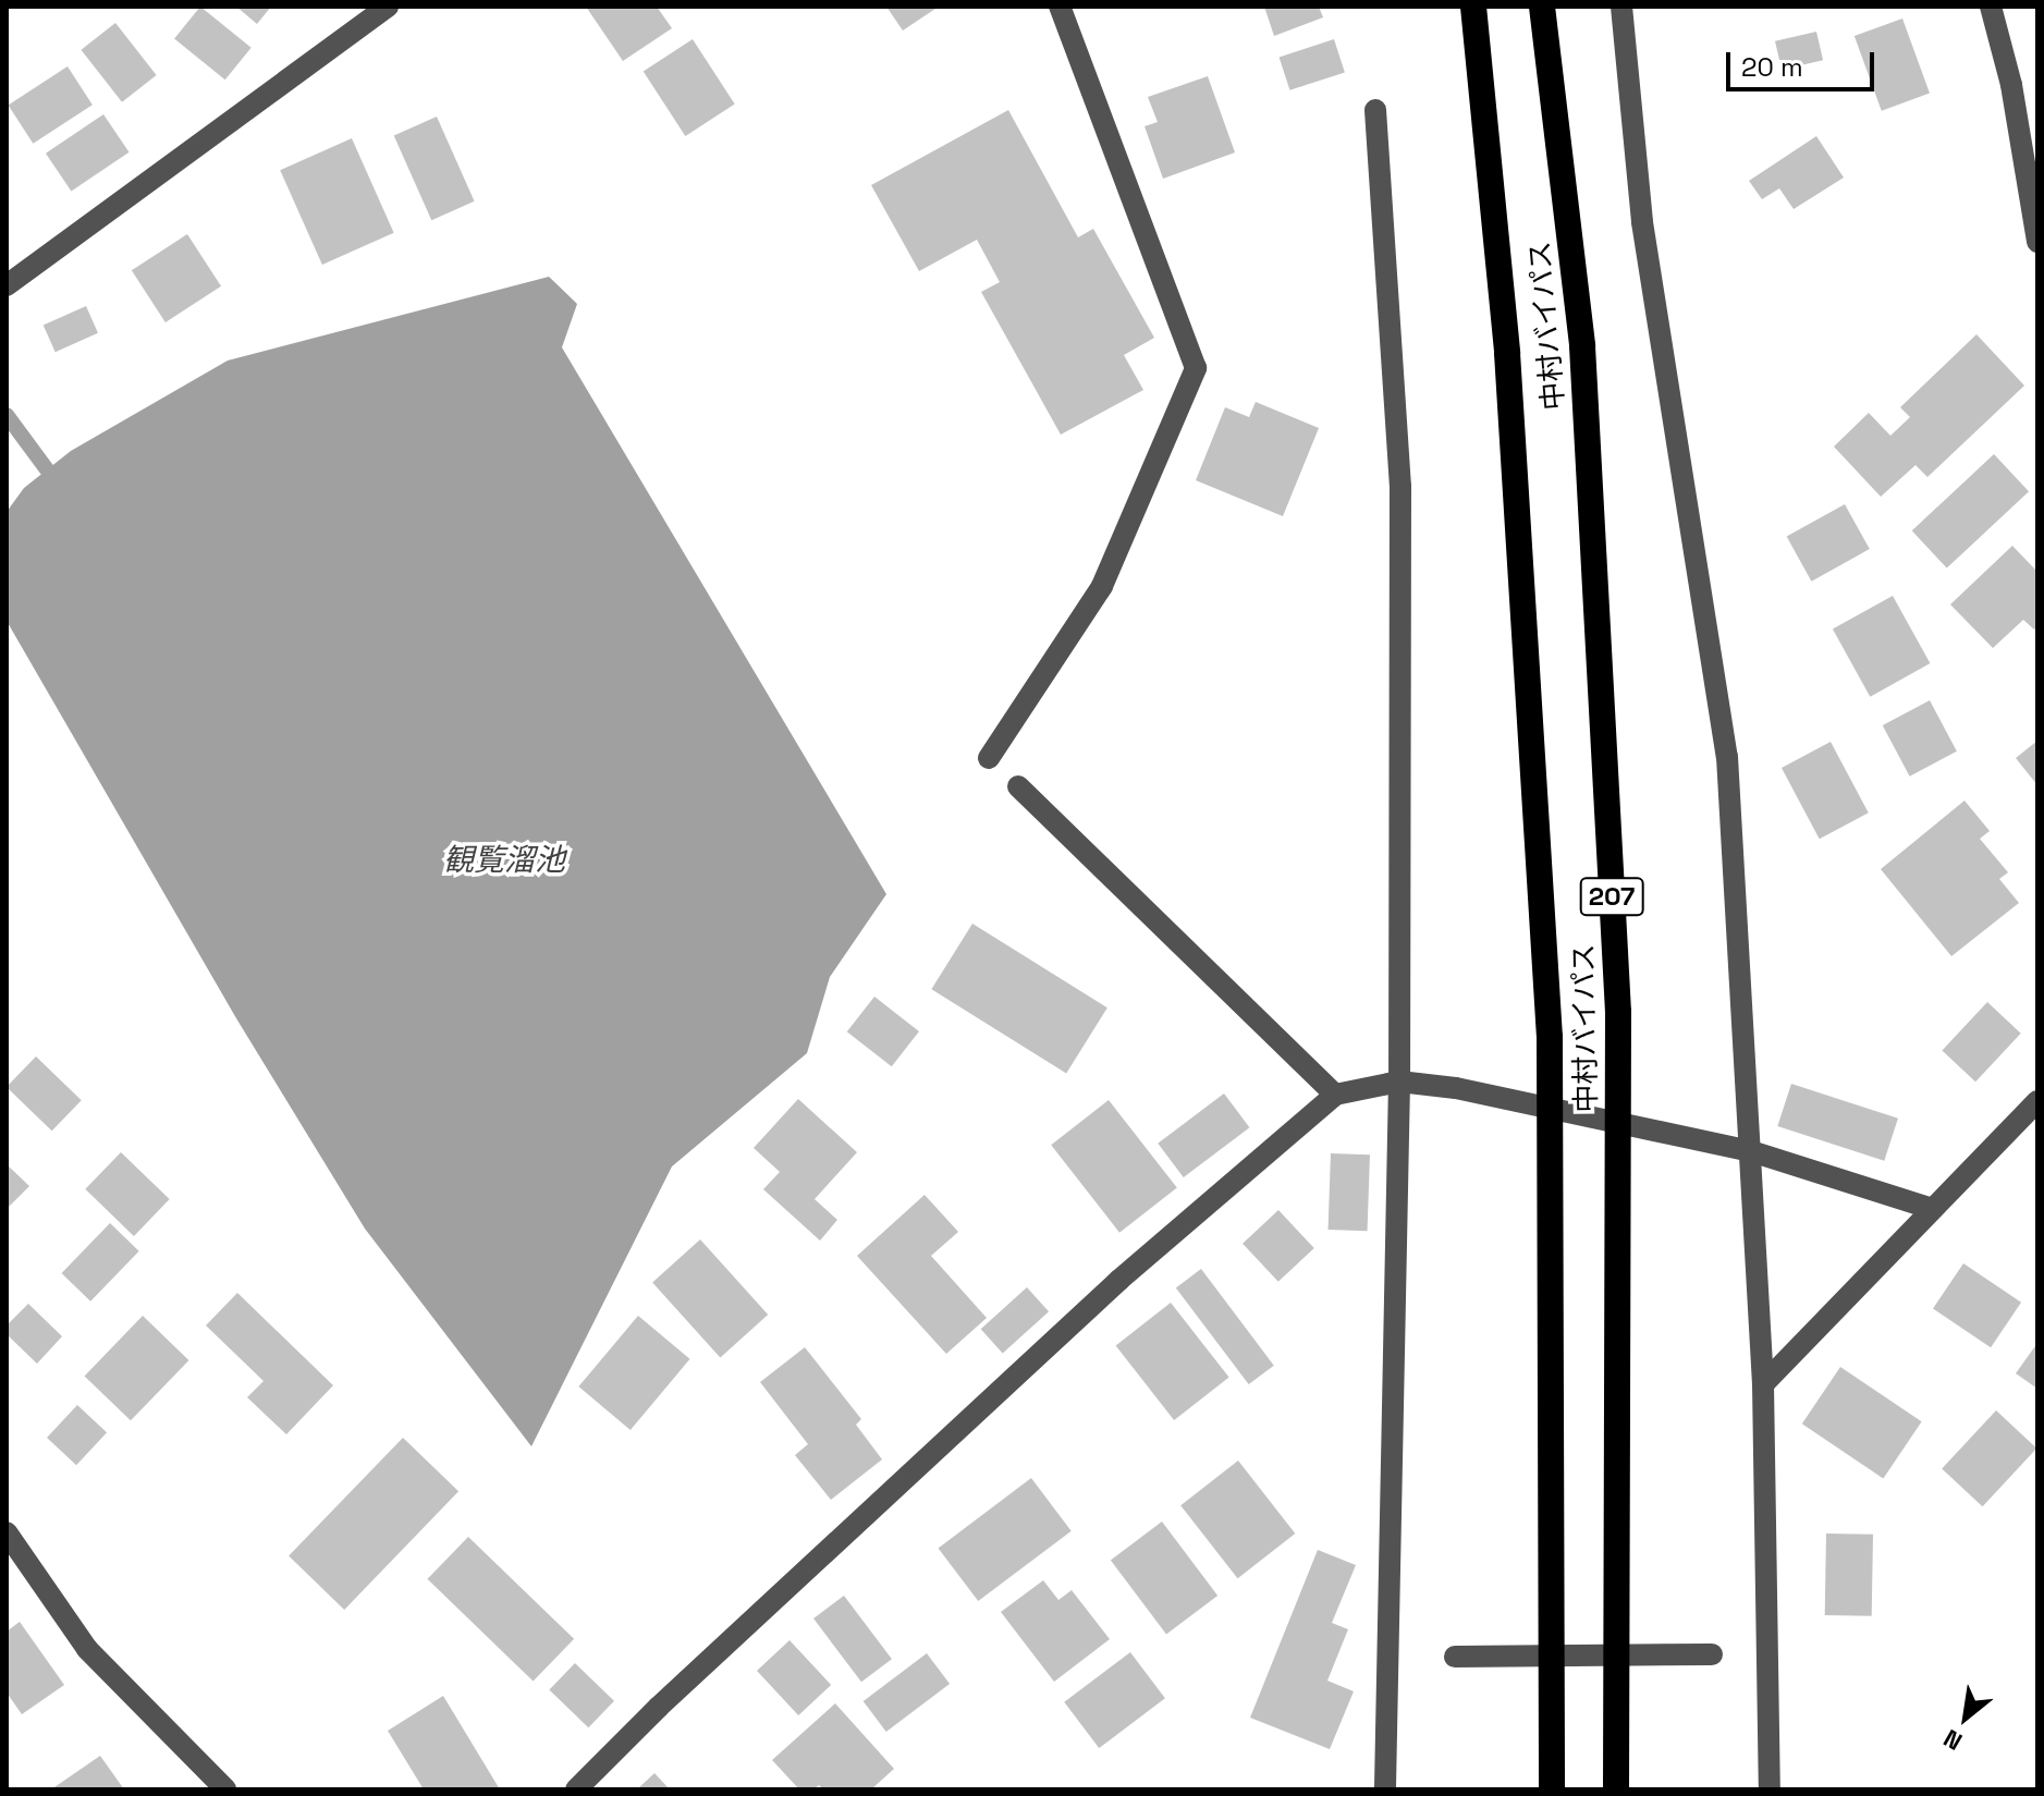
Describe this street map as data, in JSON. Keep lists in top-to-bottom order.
{
  "streets": {
    "highway": ["中村バイパス", "207"]
  },
  "water": ["観覧溜池"],
  "scale_bar": "20 m",
  "north": "bottom left"
}
